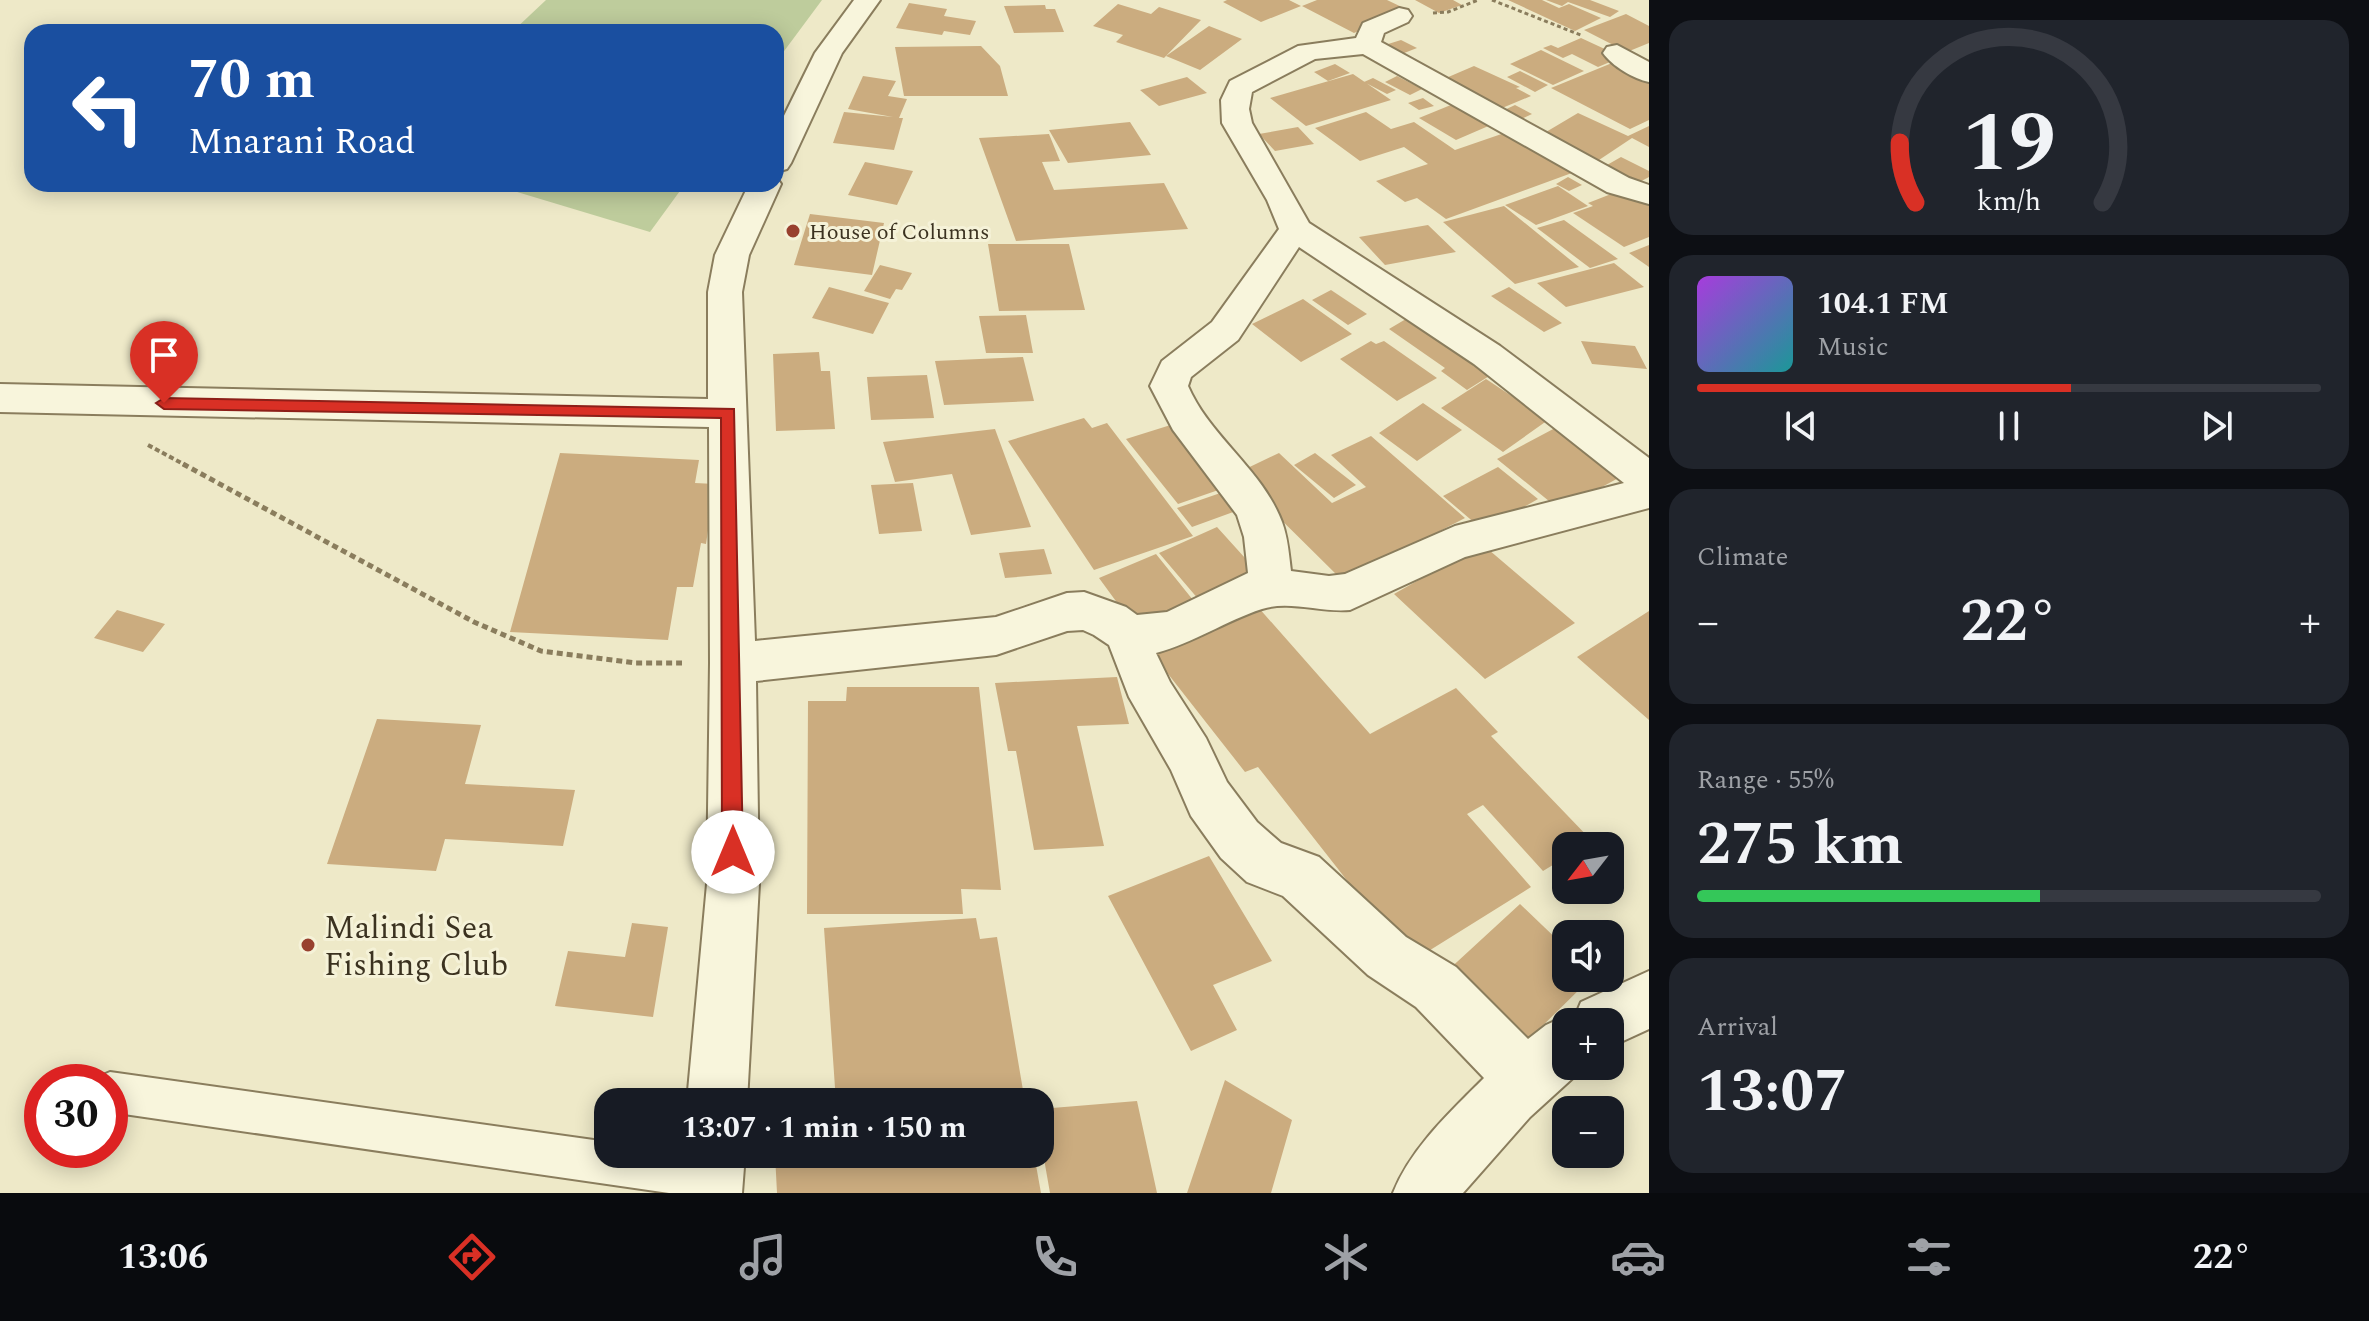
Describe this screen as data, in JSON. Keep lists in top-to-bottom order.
{
  "places": ["House of Columns", "Malindi Sea Fishing Club"],
  "north": "bottom left",
  "page": {
    "turn": ["70 m", "Mnarani Road"],
    "song": ["104.1 FM", "Music"],
    "tile": [
      "Climate",
      ["Range · 55%", "275 km"],
      ["Arrival", "13:07"]
    ],
    "heat": ["−", "22°", "+"],
    "map_buttons": ["+", "−"],
    "limit": "30",
    "trip": "13:07 · 1 min · 150 m",
    "tabs": ["13:06", "22°"],
    "gauge": ["19", "km/h"]
  }
}
